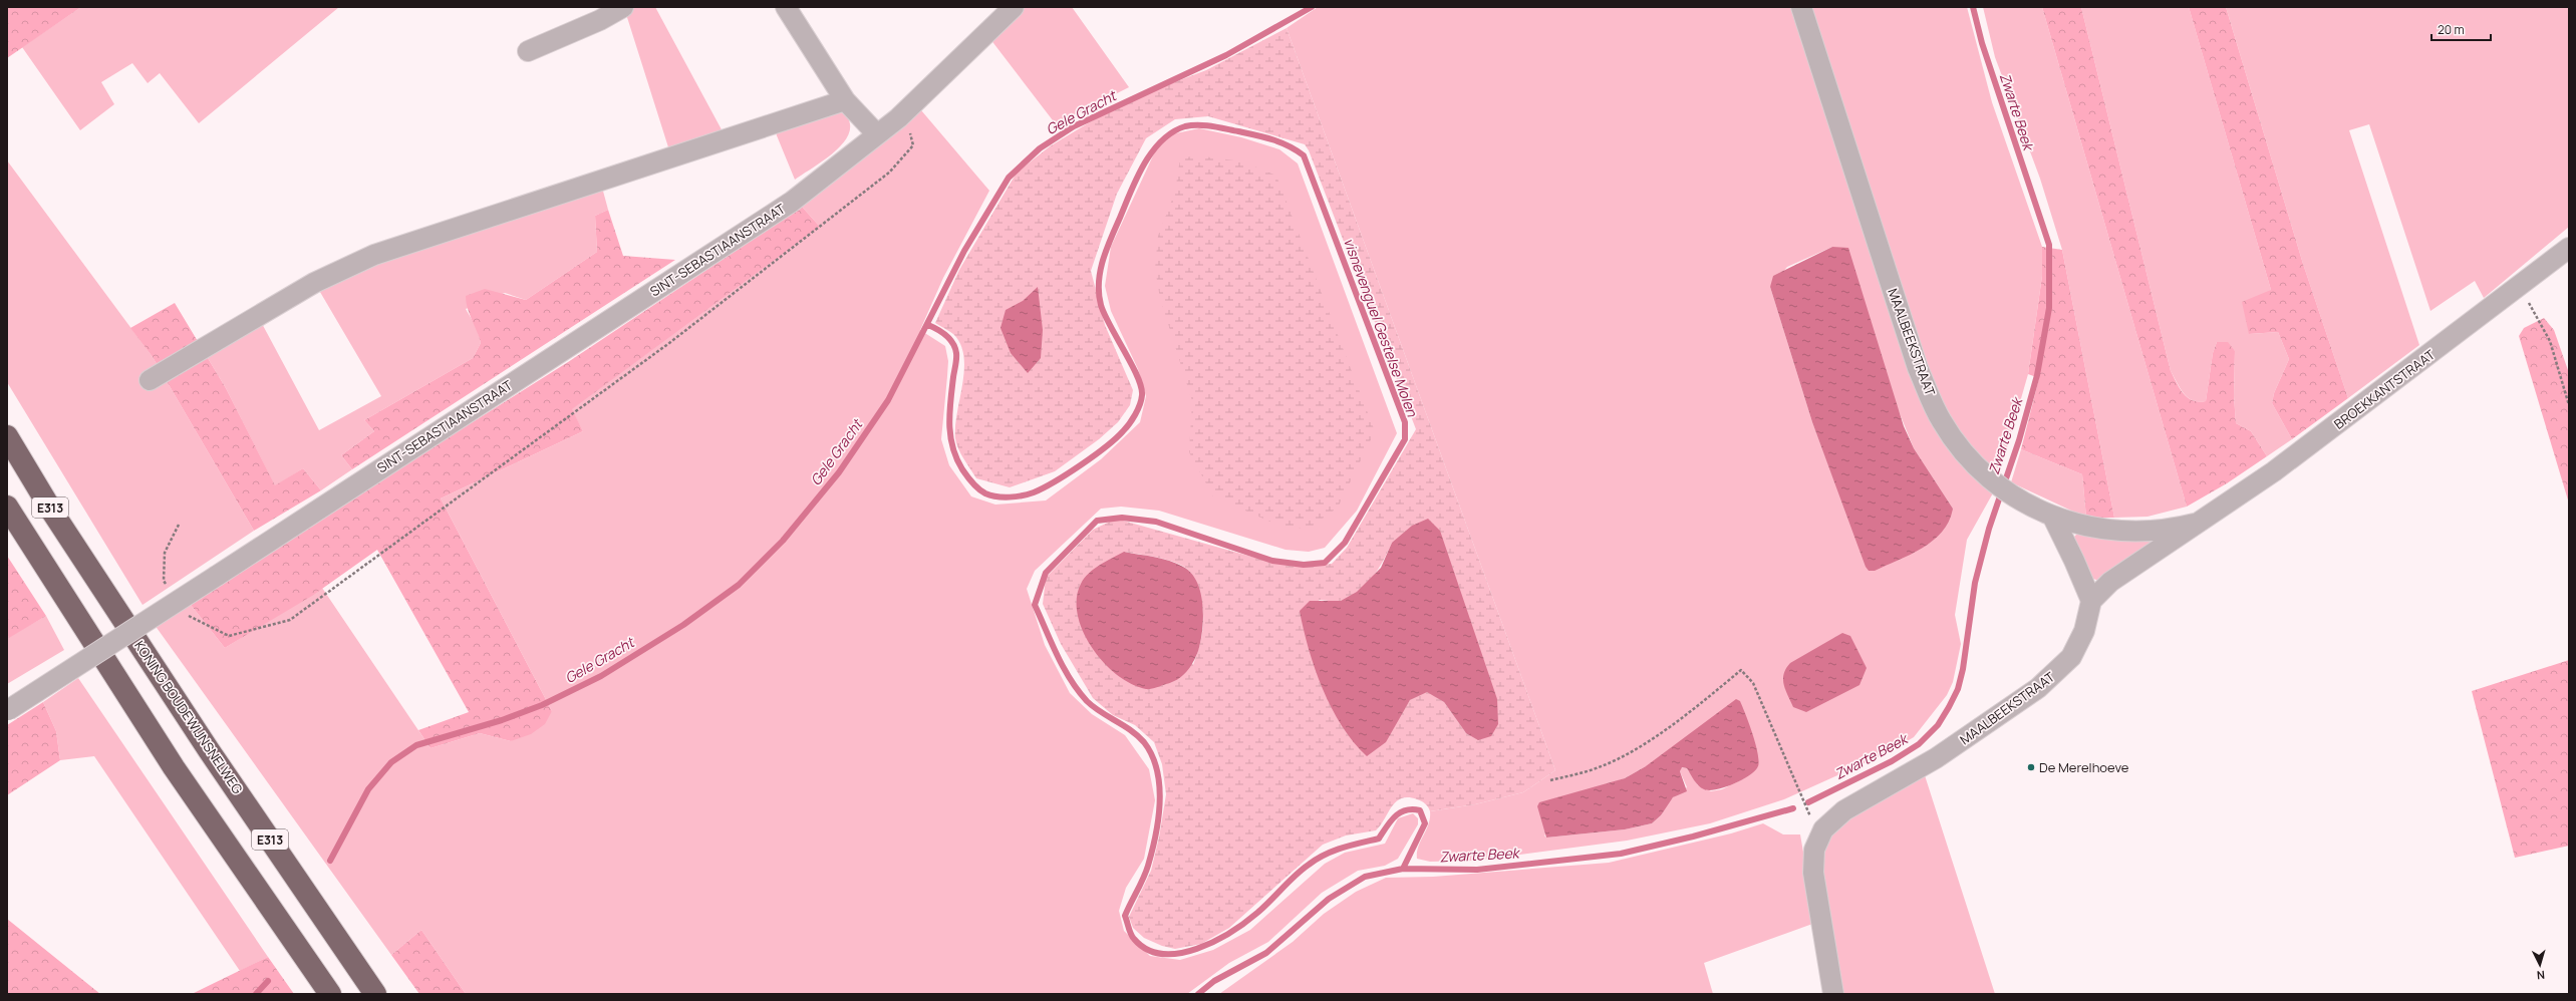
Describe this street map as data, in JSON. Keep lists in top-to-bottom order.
{
  "streets": {
    "highway": ["E313", "KONING BOUDEWIJNSNELWEG"],
    "street": ["SINT-SEBASTIAANSTRAAT", "MAALBEEKSTRAAT", "BROEKKANTSTRAAT"]
  },
  "crossings": [
    ["MAALBEEKSTRAAT", "BROEKKANTSTRAAT"]
  ],
  "water": ["Zwarte Beek", "Gele Gracht", "visnevenguel Gestelse Molen"],
  "places": ["De Merelhoeve"],
  "scale_bar": "20 m",
  "north": "bottom"
}
